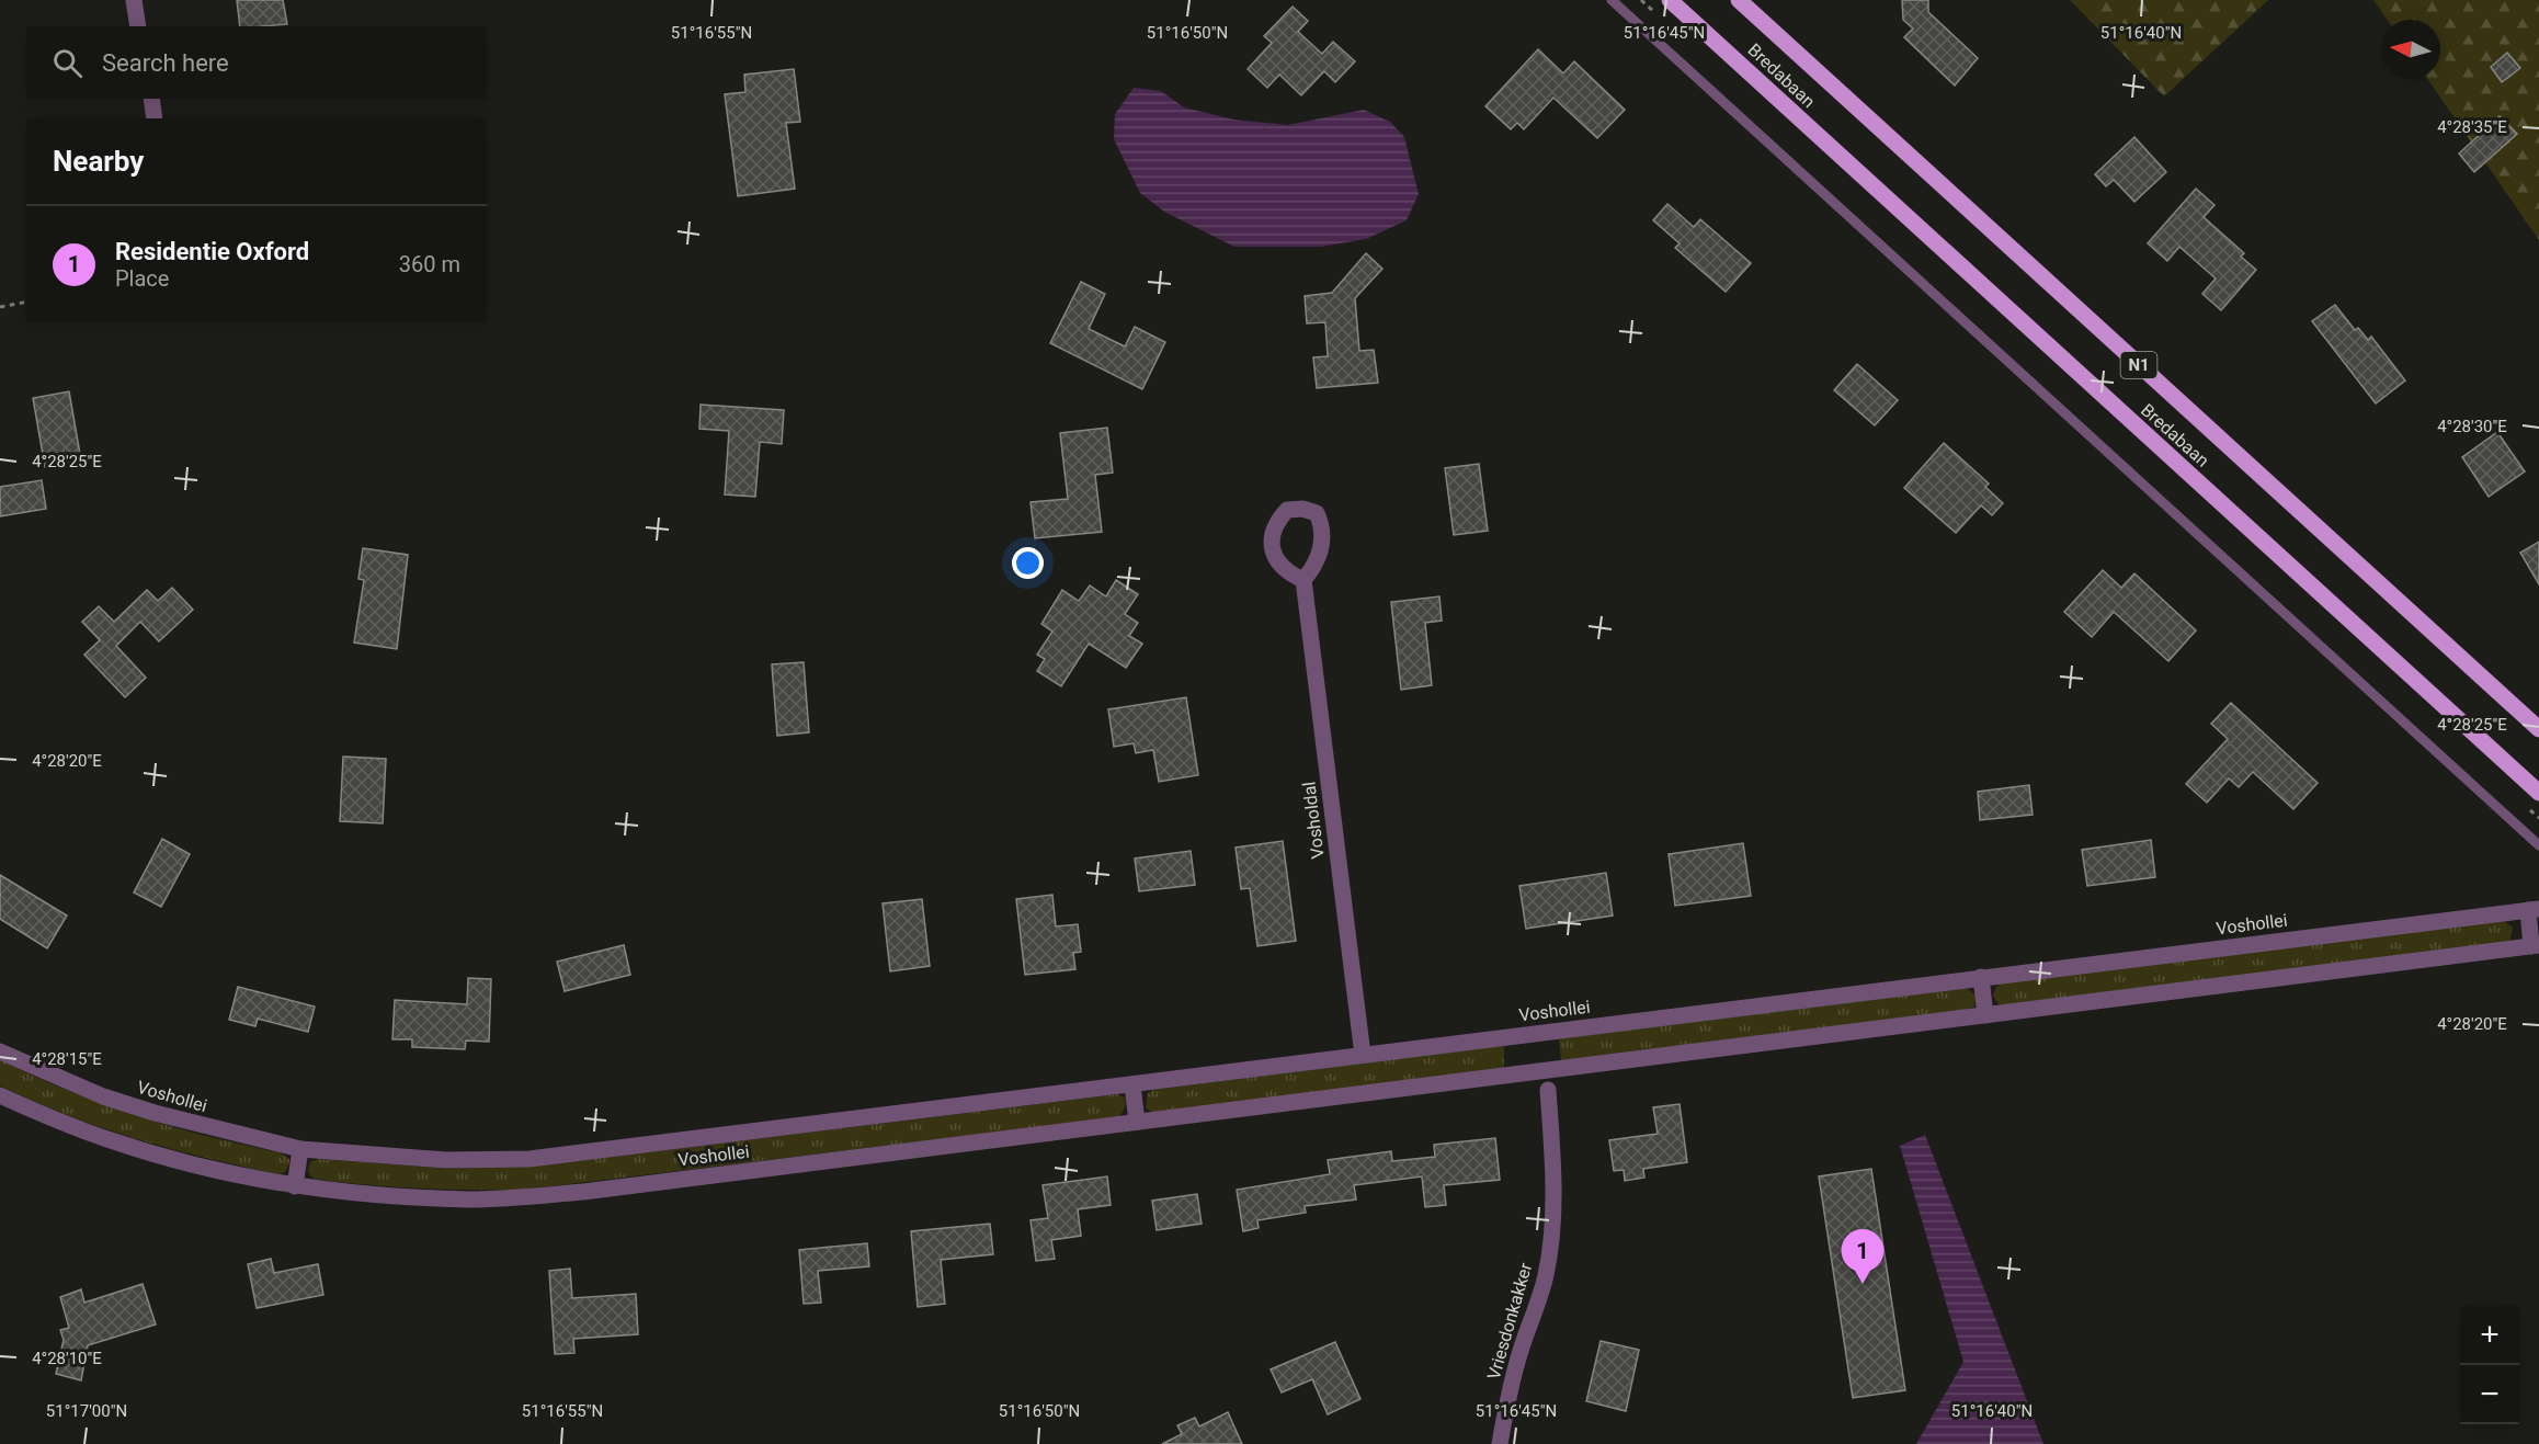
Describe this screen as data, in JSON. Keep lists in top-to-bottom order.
{
  "streets": {
    "main road": ["Bredabaan", "N1"],
    "street": ["Vosholdal", "Voshollei", "Vriesdonkakker"]
  },
  "crossings": [
    ["Vosholdal", "Voshollei"]
  ],
  "north": "left",
  "page": {
    "search": "Search here",
    "heading": "Nearby",
    "list": [
      {
        "mark": "1",
        "name": "Residentie Oxford",
        "note": "Place",
        "value": "360 m"
      }
    ],
    "pins": "1",
    "map_buttons": ["+", "−"]
  },
  "coordinates": [
    "51°16'55\"N",
    "51°16'50\"N",
    "51°16'45\"N",
    "51°16'40\"N",
    "4°28'35\"E",
    "4°28'30\"E",
    "4°28'25\"E",
    "4°28'20\"E",
    "4°28'15\"E",
    "4°28'10\"E",
    "51°17'00\"N"
  ]
}
